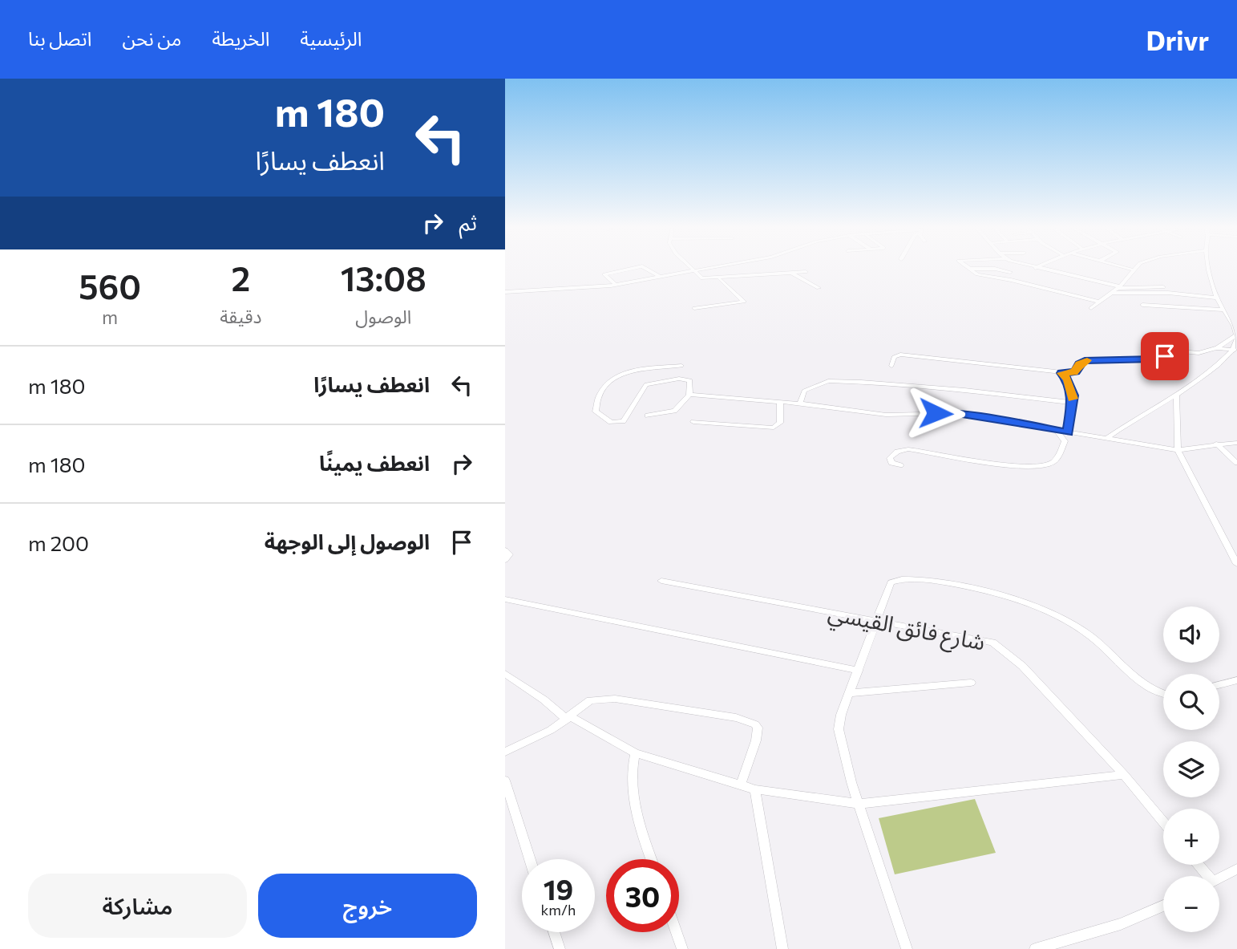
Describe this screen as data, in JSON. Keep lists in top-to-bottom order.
{
  "streets": {
    "street": ["شارع فائق القيسي"]
  },
  "page": {
    "header": "Drivr",
    "nav": [
      "الرئيسية",
      "الخريطة",
      "من نحن",
      "اتصل بنا"
    ],
    "turn": ["180 m", "انعطف يسارًا"],
    "then": "ثم",
    "eta": [
      "13:08",
      "الوصول",
      "2",
      "دقيقة",
      "560",
      "m"
    ],
    "list": [
      {
        "name": "انعطف يسارًا",
        "value": "180 m"
      },
      {
        "name": "انعطف يمينًا",
        "value": "180 m"
      },
      {
        "name": "الوصول إلى الوجهة",
        "value": "200 m"
      }
    ],
    "map_buttons": ["+", "−"],
    "speed": "19 km/h",
    "limit": "30",
    "buttons": ["خروج", "مشاركة"]
  }
}
